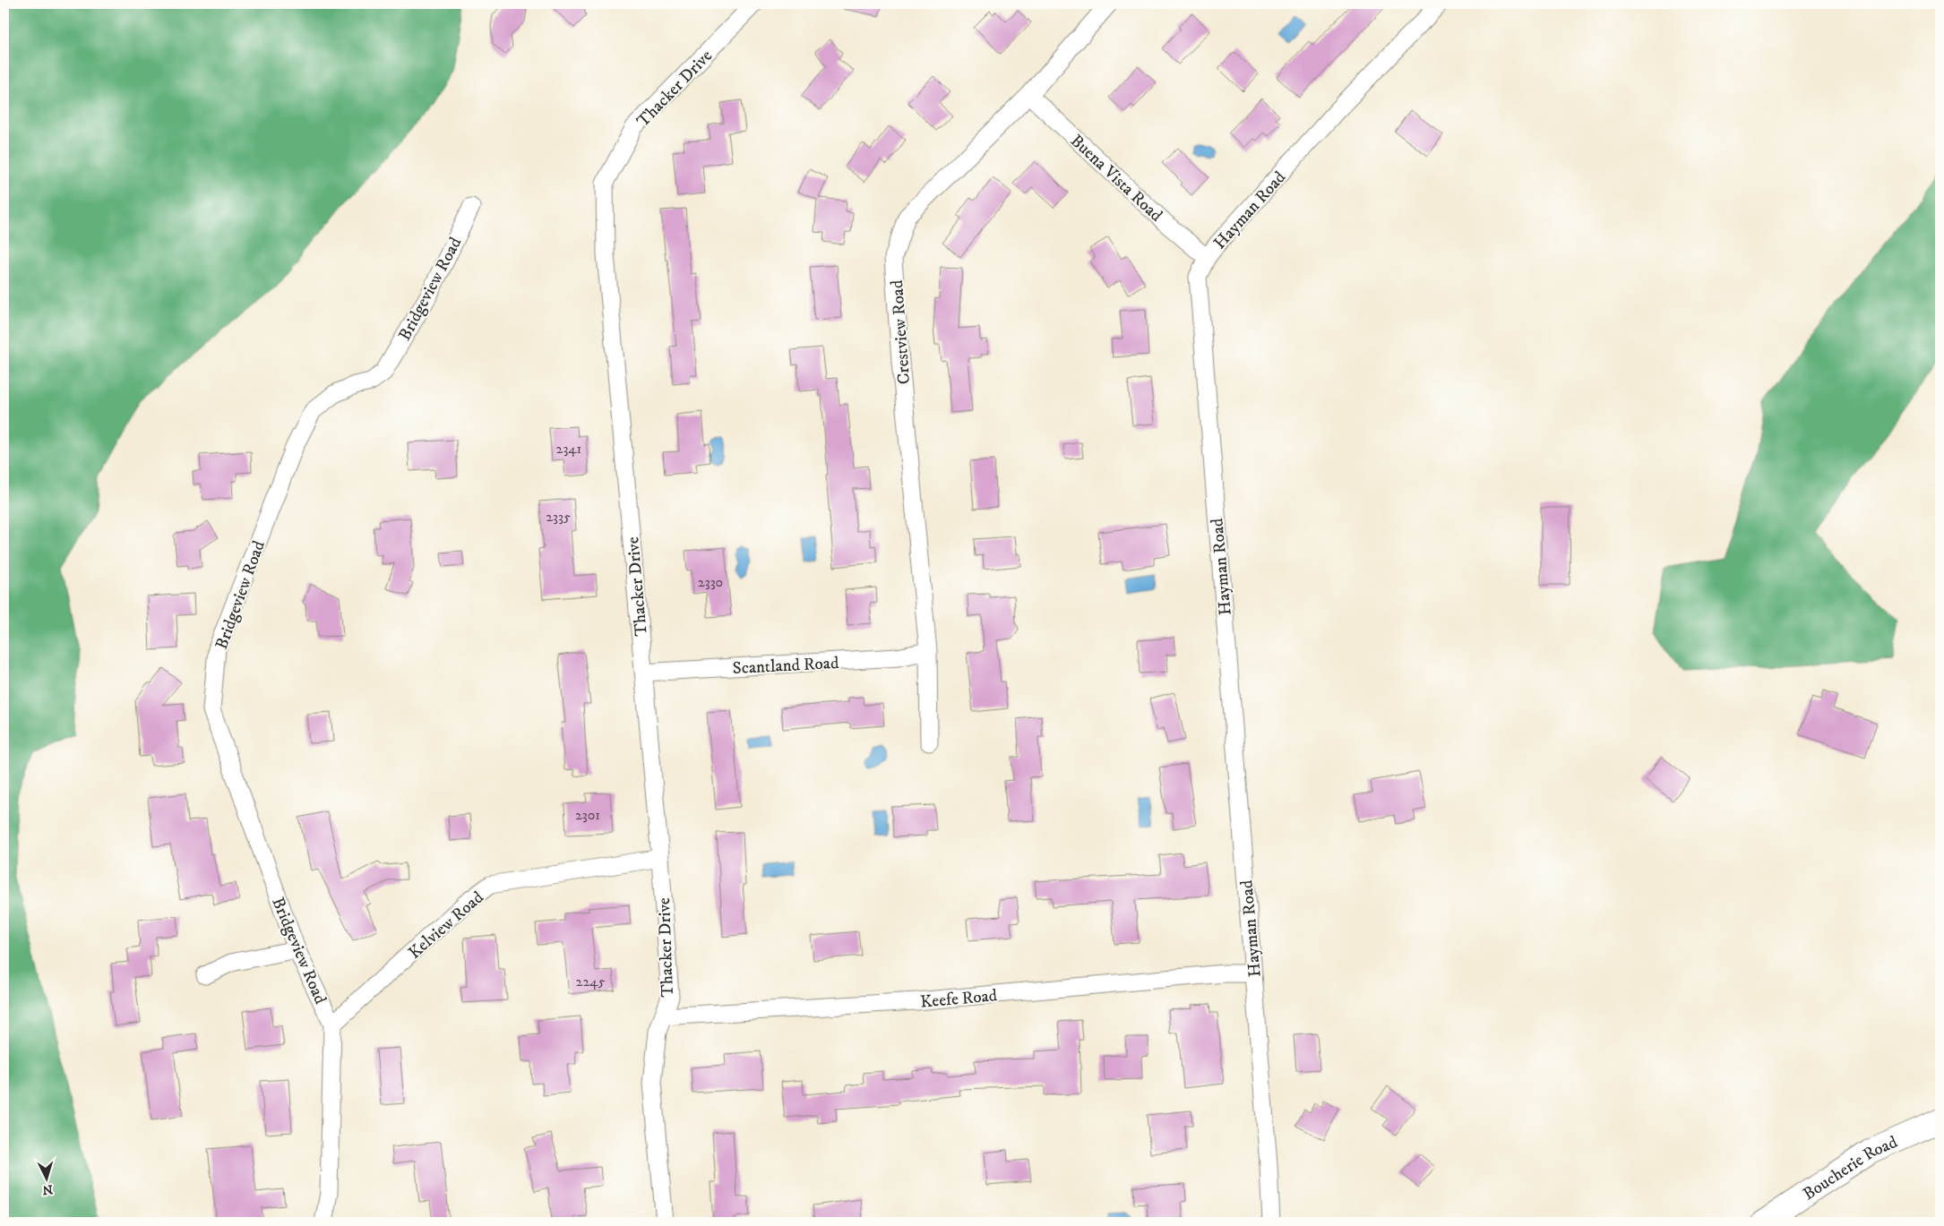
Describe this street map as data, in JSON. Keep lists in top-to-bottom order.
{
  "streets": {
    "main road": ["Boucherie Road"],
    "street": [
      "Thacker Drive",
      "Buena Vista Road",
      "Hayman Road",
      "Bridgeview Road",
      "Crestview Road",
      "Scantland Road",
      "Kelview Road",
      "Keefe Road"
    ]
  },
  "crossings": [
    ["Thacker Drive", "Scantland Road"],
    ["Thacker Drive", "Kelview Road"],
    ["Thacker Drive", "Keefe Road"],
    ["Buena Vista Road", "Hayman Road"],
    ["Buena Vista Road", "Crestview Road"],
    ["Hayman Road", "Keefe Road"],
    ["Bridgeview Road", "Kelview Road"],
    ["Crestview Road", "Scantland Road"]
  ],
  "house_numbers": [
    "2341",
    "2335",
    "2330",
    "2301",
    "2245"
  ],
  "north": "bottom"
}
